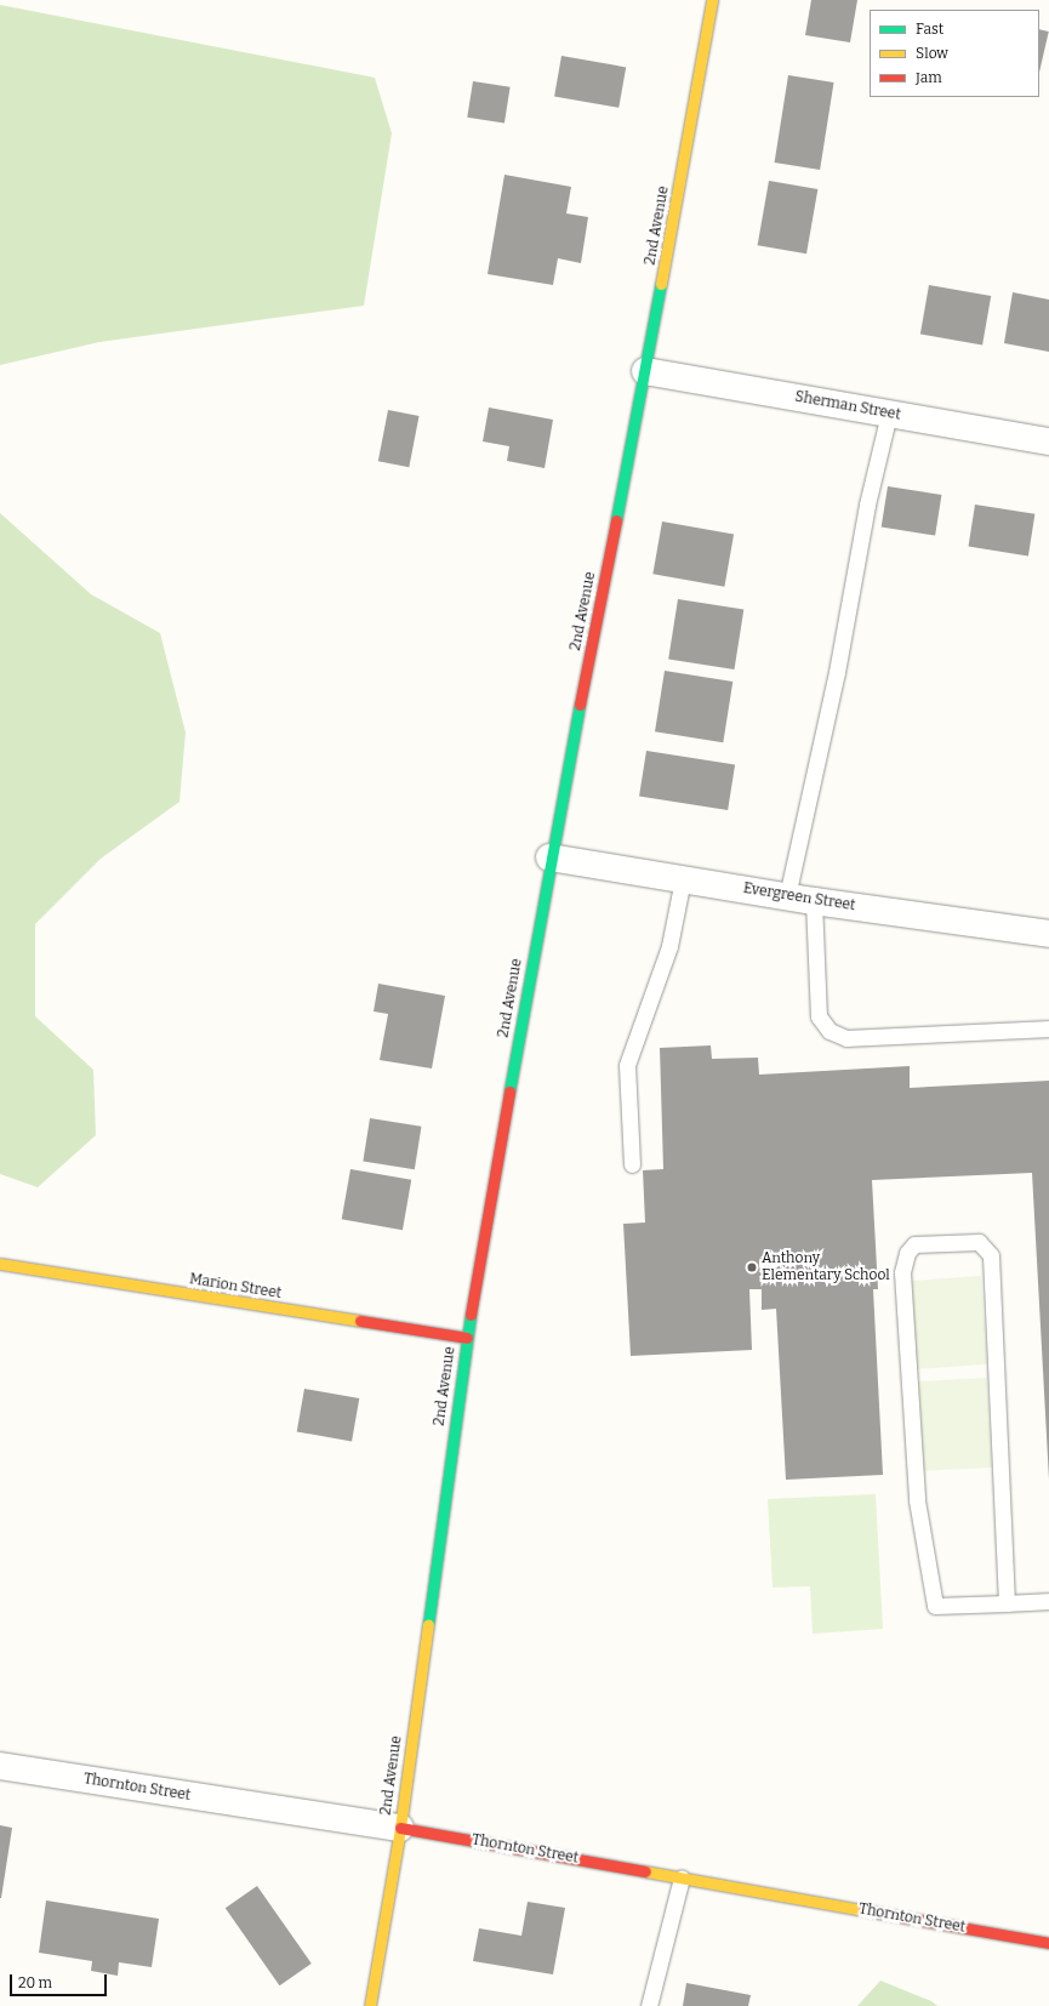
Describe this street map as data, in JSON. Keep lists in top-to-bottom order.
{
  "streets": {
    "street": [
      "2nd Avenue",
      "Sherman Street",
      "Evergreen Street",
      "Marion Street",
      "Thornton Street"
    ]
  },
  "crossings": [
    ["2nd Avenue", "Sherman Street"],
    ["2nd Avenue", "Evergreen Street"],
    ["2nd Avenue", "Marion Street"],
    ["2nd Avenue", "Thornton Street"]
  ],
  "places": ["Anthony Elementary School"],
  "legend": ["Fast", "Slow", "Jam"],
  "scale_bar": "20 m"
}
